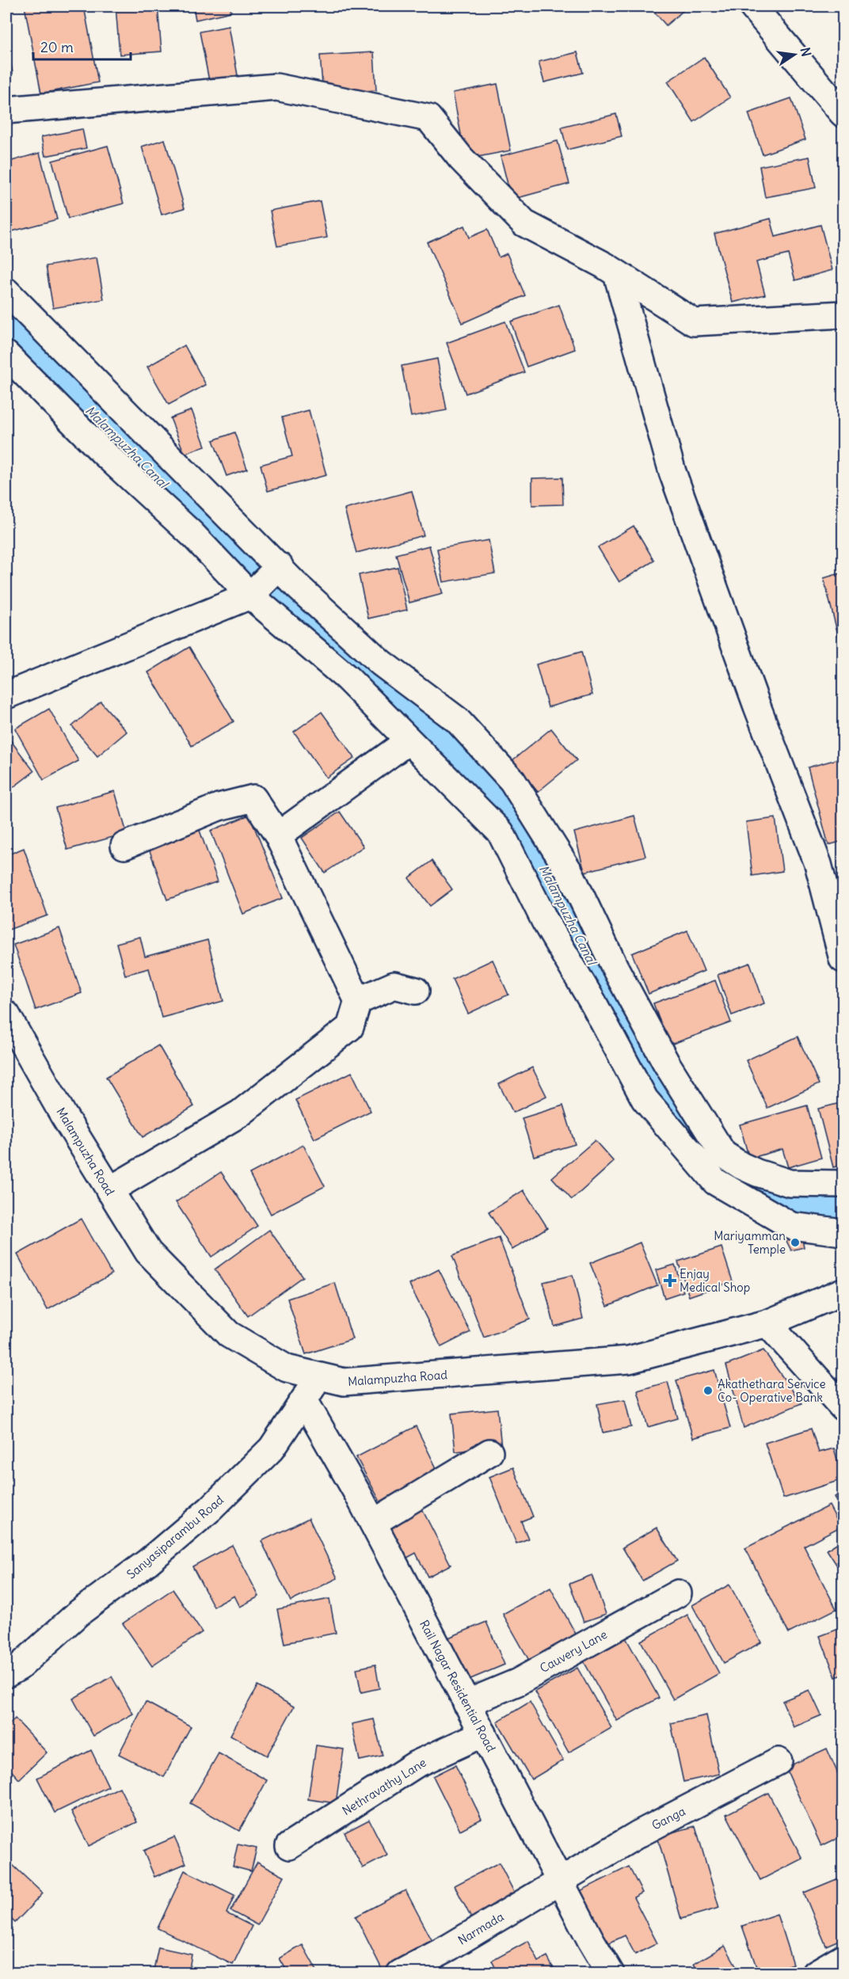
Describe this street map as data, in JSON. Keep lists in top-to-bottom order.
{
  "streets": {
    "street": [
      "Malampuzha Road",
      "Sanyasiparambu Road",
      "Cauvery Lane",
      "Rail Nagar Residential Road",
      "Nethravathy Lane",
      "Ganga",
      "Narmada"
    ]
  },
  "crossings": [
    ["Malampuzha Road", "Sanyasiparambu Road"],
    ["Sanyasiparambu Road", "Rail Nagar Residential Road"],
    ["Cauvery Lane", "Rail Nagar Residential Road"],
    ["Rail Nagar Residential Road", "Nethravathy Lane"],
    ["Rail Nagar Residential Road", "Ganga"],
    ["Rail Nagar Residential Road", "Narmada"],
    ["Ganga", "Narmada"]
  ],
  "water": ["Malampuzha Canal"],
  "places": {
    "other": ["Mariyamman Temple", "Akathethara Service Co- Operative Bank"],
    "health": ["Enjay Medical Shop"]
  },
  "scale_bar": "20 m",
  "north": "right"
}
